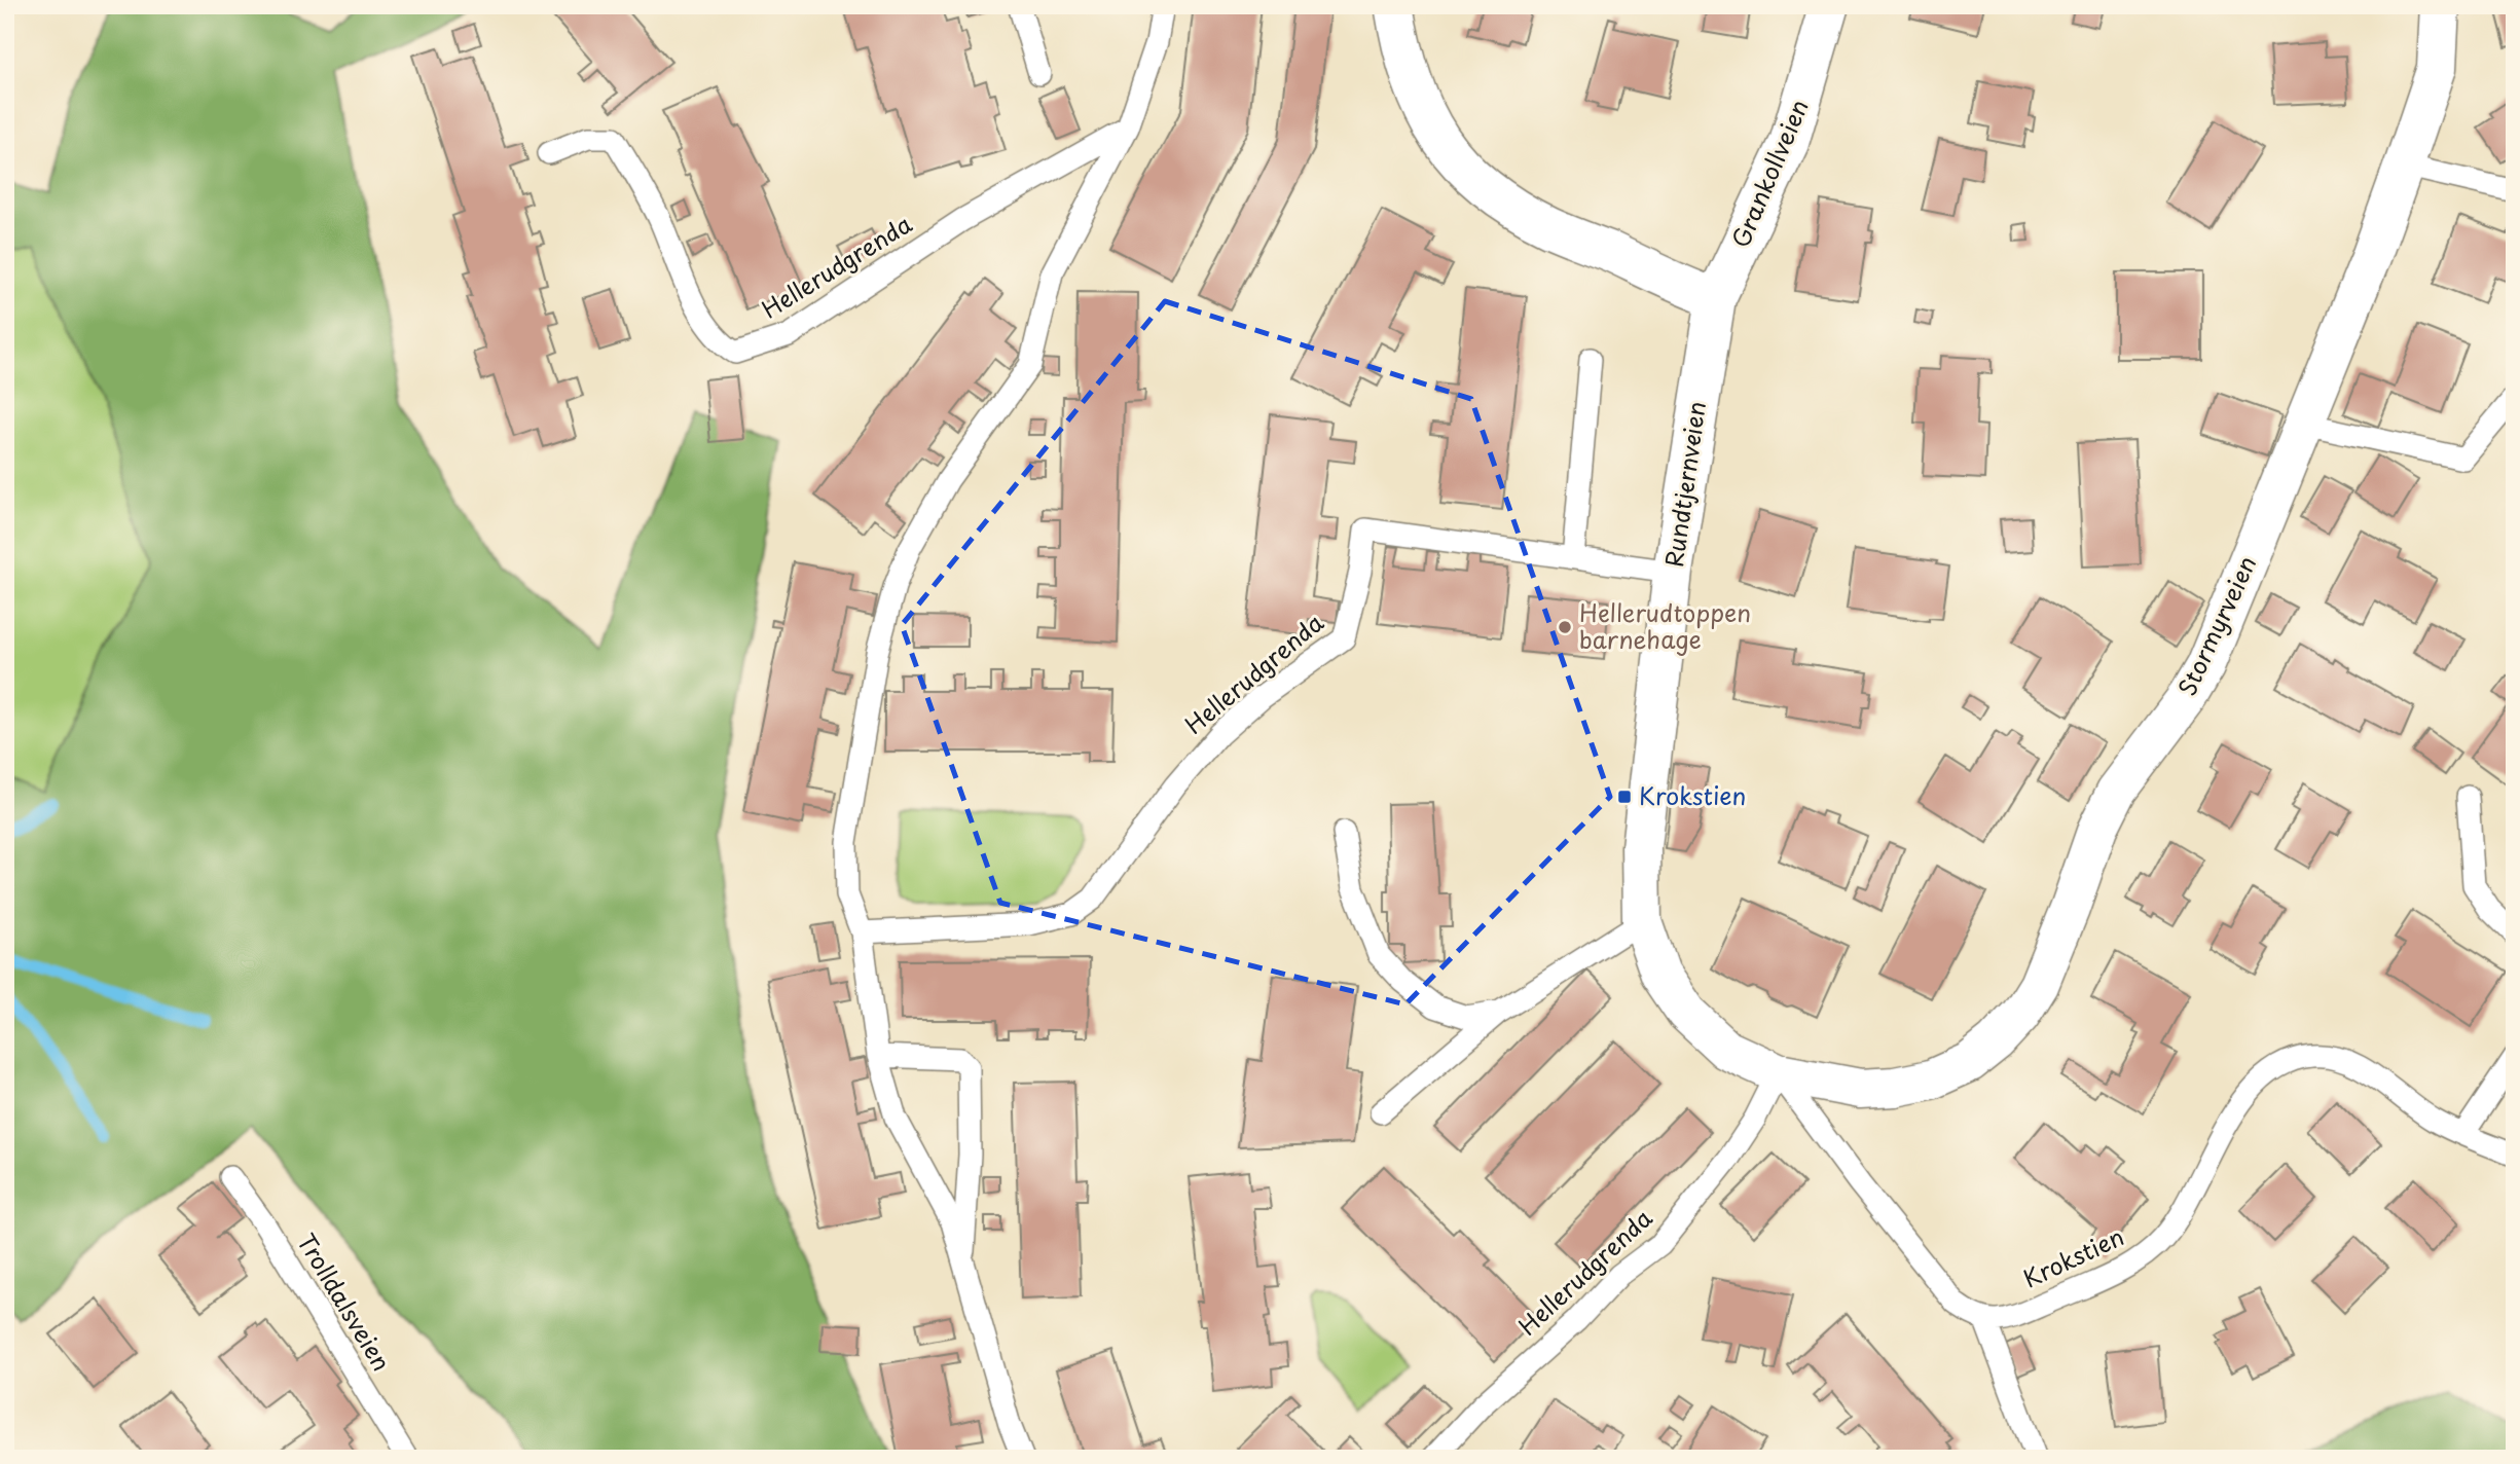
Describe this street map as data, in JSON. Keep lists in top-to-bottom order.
{
  "streets": {
    "street": ["Grankollveien", "Rundtjernveien", "Stormyrveien"],
    "lane": ["Hellerudgrenda", "Krokstien", "Trolldalsveien"]
  },
  "crossings": [
    ["Grankollveien", "Rundtjernveien"],
    ["Hellerudgrenda", "Rundtjernveien"],
    ["Hellerudgrenda", "Stormyrveien"],
    ["Rundtjernveien", "Stormyrveien"]
  ],
  "places": {
    "other": ["Hellerudtoppen barnehage"],
    "transit": ["Krokstien"]
  }
}
